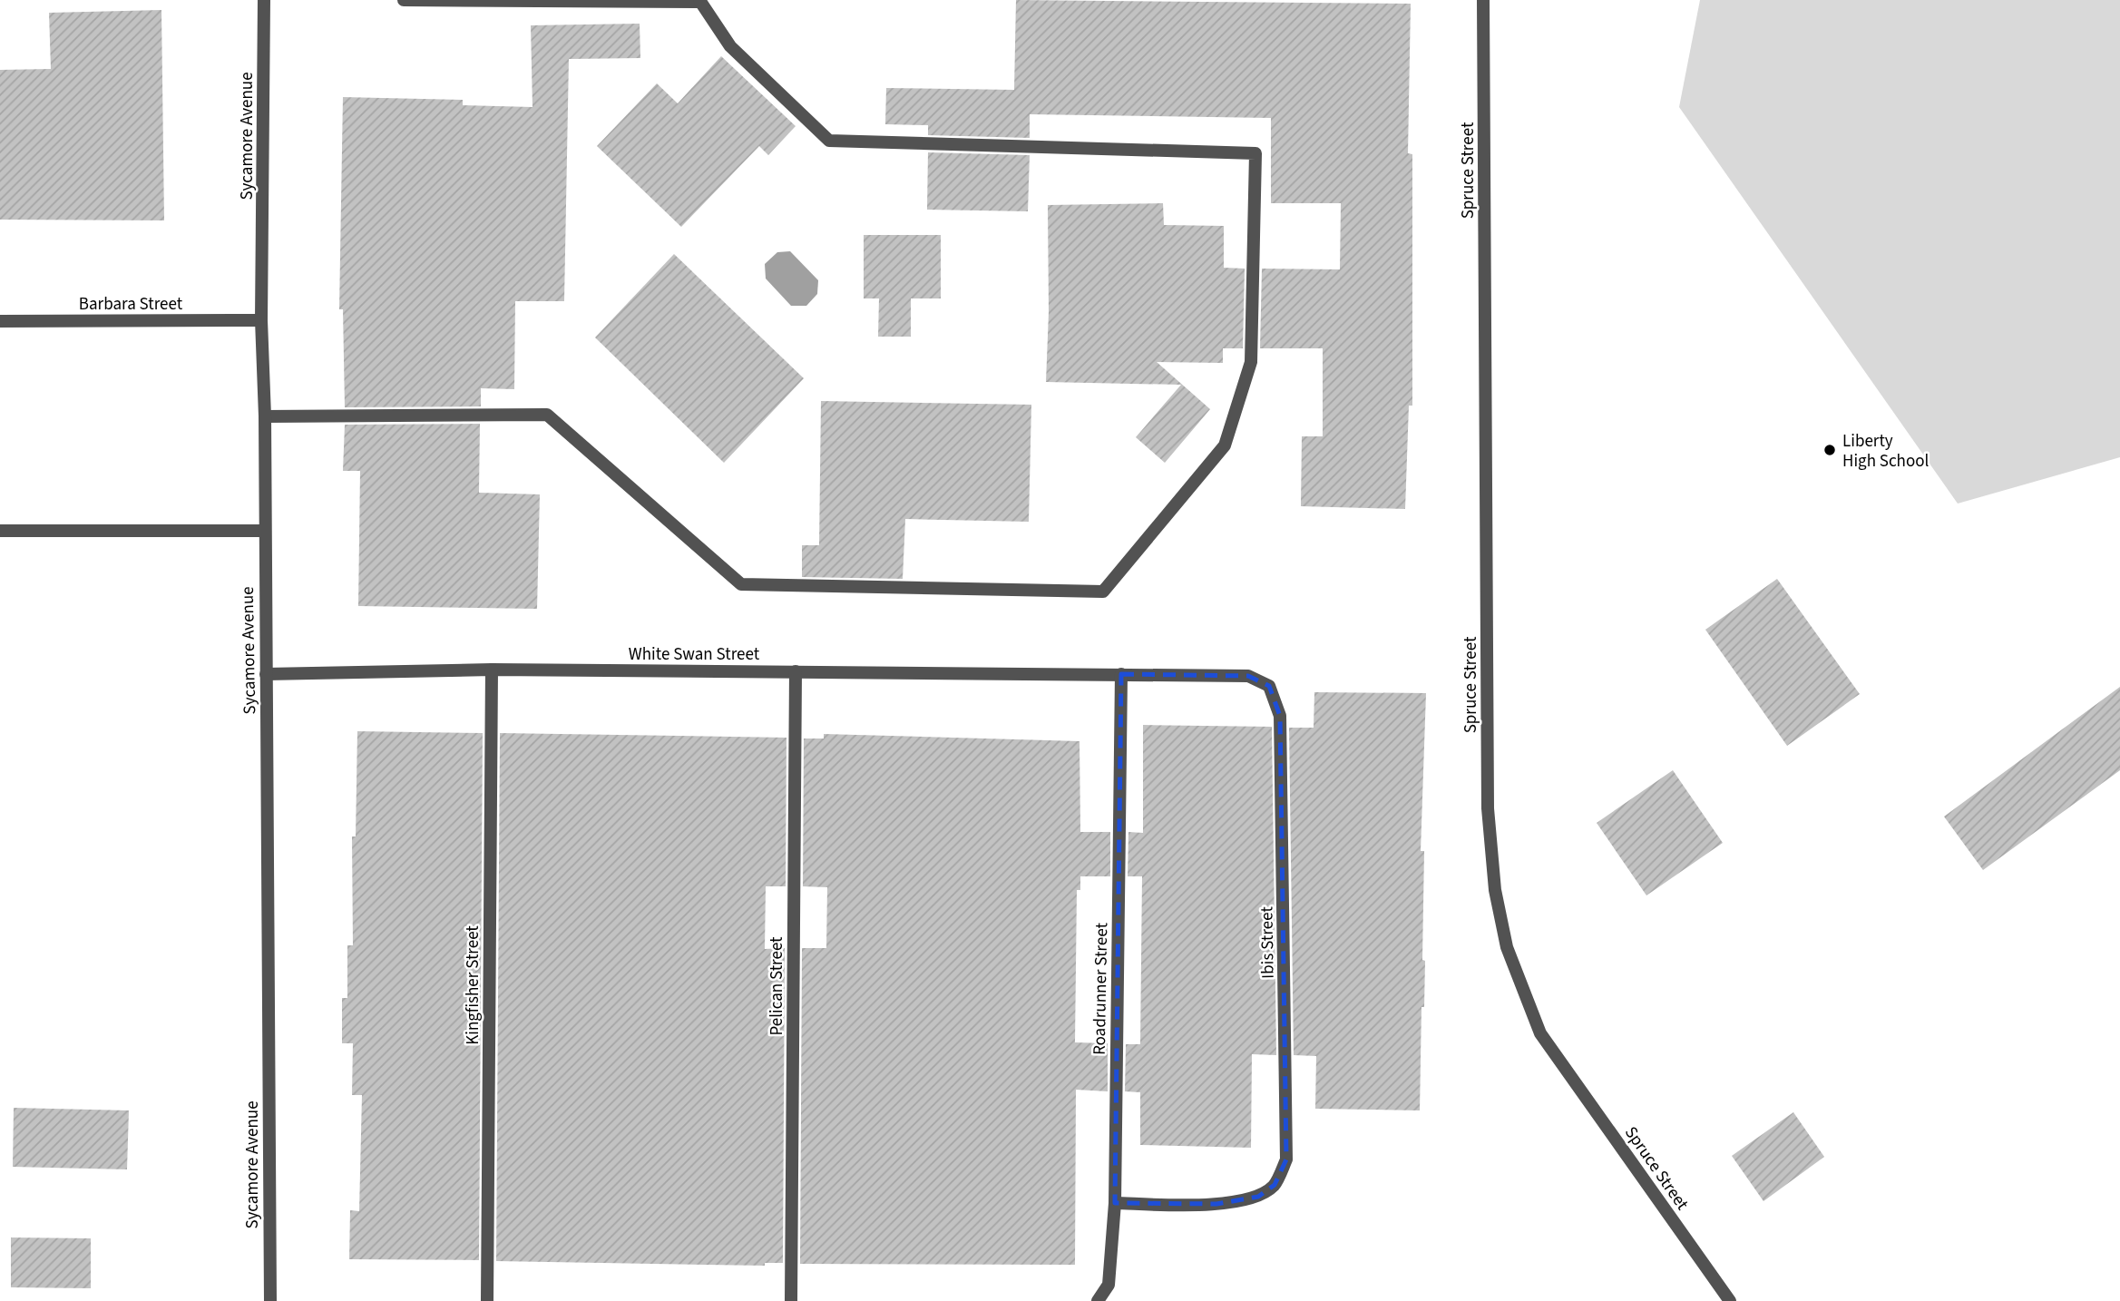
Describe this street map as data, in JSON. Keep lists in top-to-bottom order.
{
  "streets": {
    "street": [
      "Sycamore Avenue",
      "Spruce Street",
      "Barbara Street",
      "White Swan Street",
      "Ibis Street",
      "Kingfisher Street",
      "Pelican Street",
      "Roadrunner Street"
    ]
  },
  "crossings": [
    ["Sycamore Avenue", "Barbara Street"],
    ["Sycamore Avenue", "White Swan Street"],
    ["White Swan Street", "Ibis Street"],
    ["White Swan Street", "Kingfisher Street"],
    ["White Swan Street", "Pelican Street"],
    ["White Swan Street", "Roadrunner Street"],
    ["Ibis Street", "Roadrunner Street"]
  ],
  "places": ["Liberty High School"]
}
